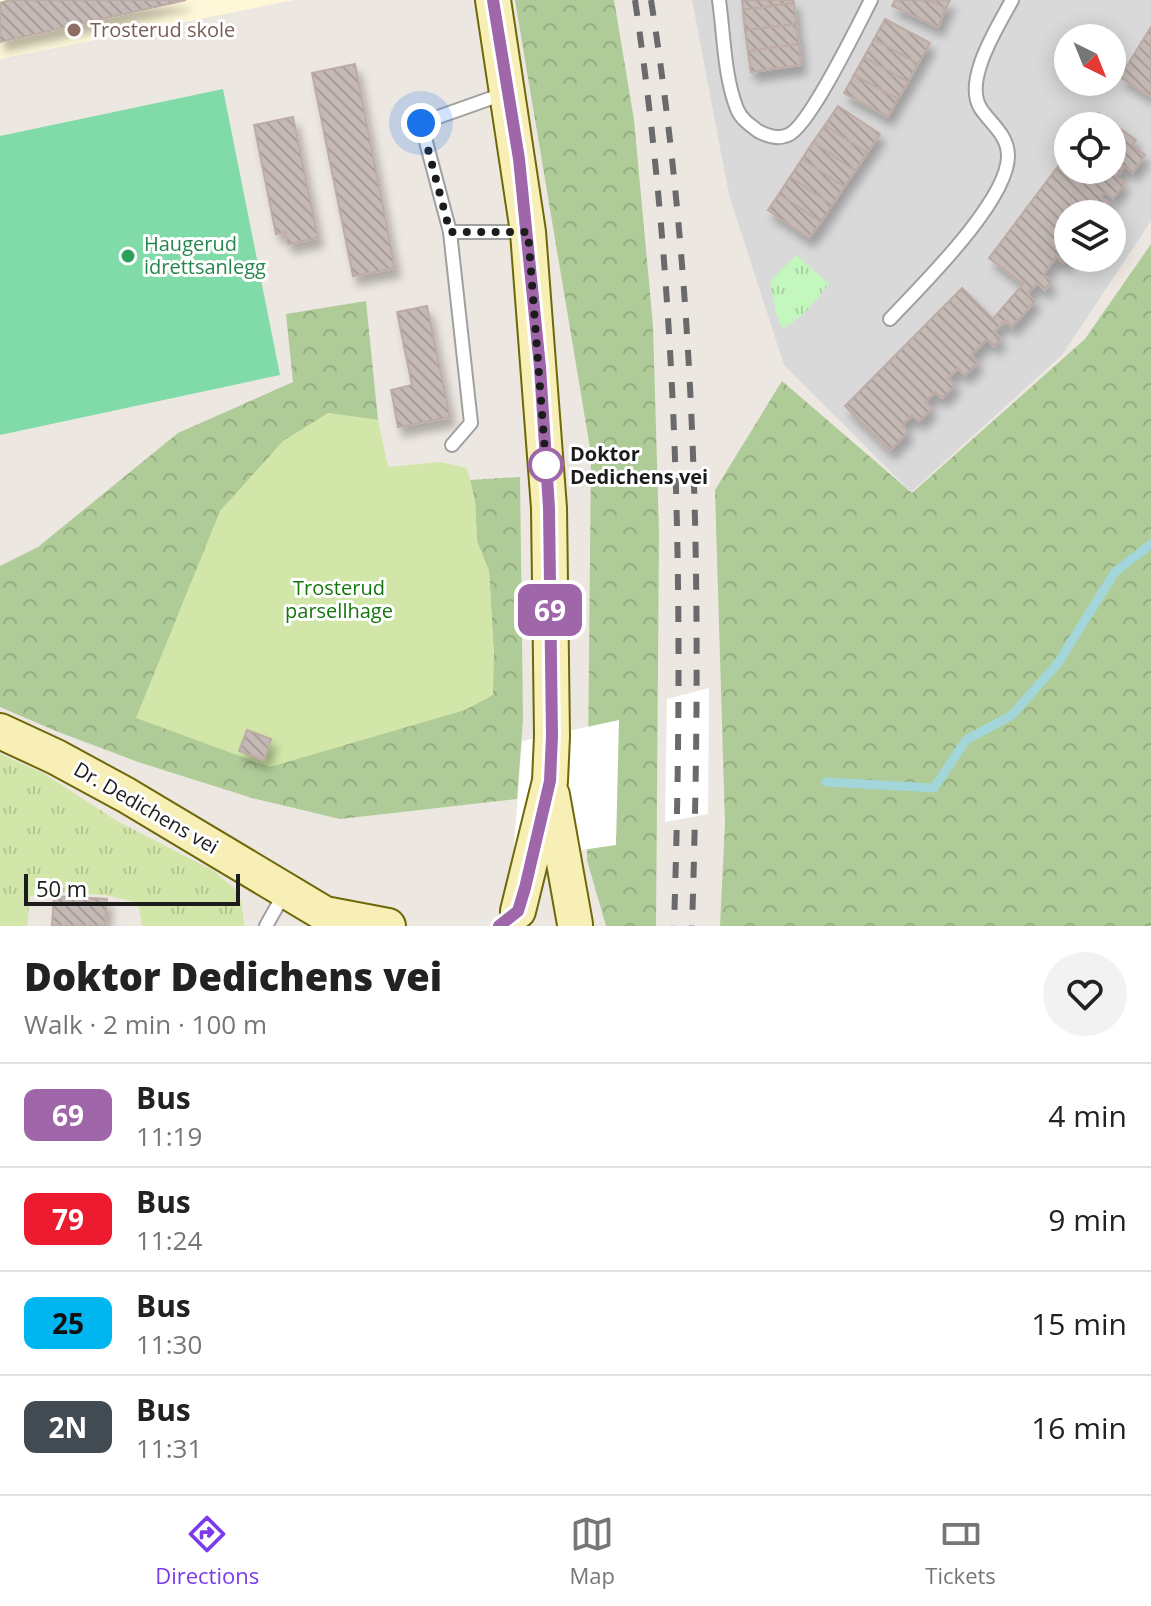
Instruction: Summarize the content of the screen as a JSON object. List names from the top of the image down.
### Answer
{
  "streets": {
    "main road": ["Dr. Dedichens vei"]
  },
  "parks": ["Trosterud parsellhage"],
  "places": ["Trosterud skole", "Haugerud idrettsanlegg", "Doktor Dedichens vei"],
  "lines": ["bus line 69"],
  "scale_bar": "50 m",
  "north": "bottom right",
  "page": {
    "on_map": "69",
    "scale": "50 m",
    "heading": ["Doktor Dedichens vei", "Walk · 2 min · 100 m"],
    "list": [
      {
        "mark": "69",
        "name": "Bus",
        "note": "11:19",
        "value": "4 min"
      },
      {
        "mark": "79",
        "name": "Bus",
        "note": "11:24",
        "value": "9 min"
      },
      {
        "mark": "25",
        "name": "Bus",
        "note": "11:30",
        "value": "15 min"
      },
      {
        "mark": "2N",
        "name": "Bus",
        "note": "11:31",
        "value": "16 min"
      }
    ],
    "tabs": ["Directions", "Map", "Tickets"]
  }
}
